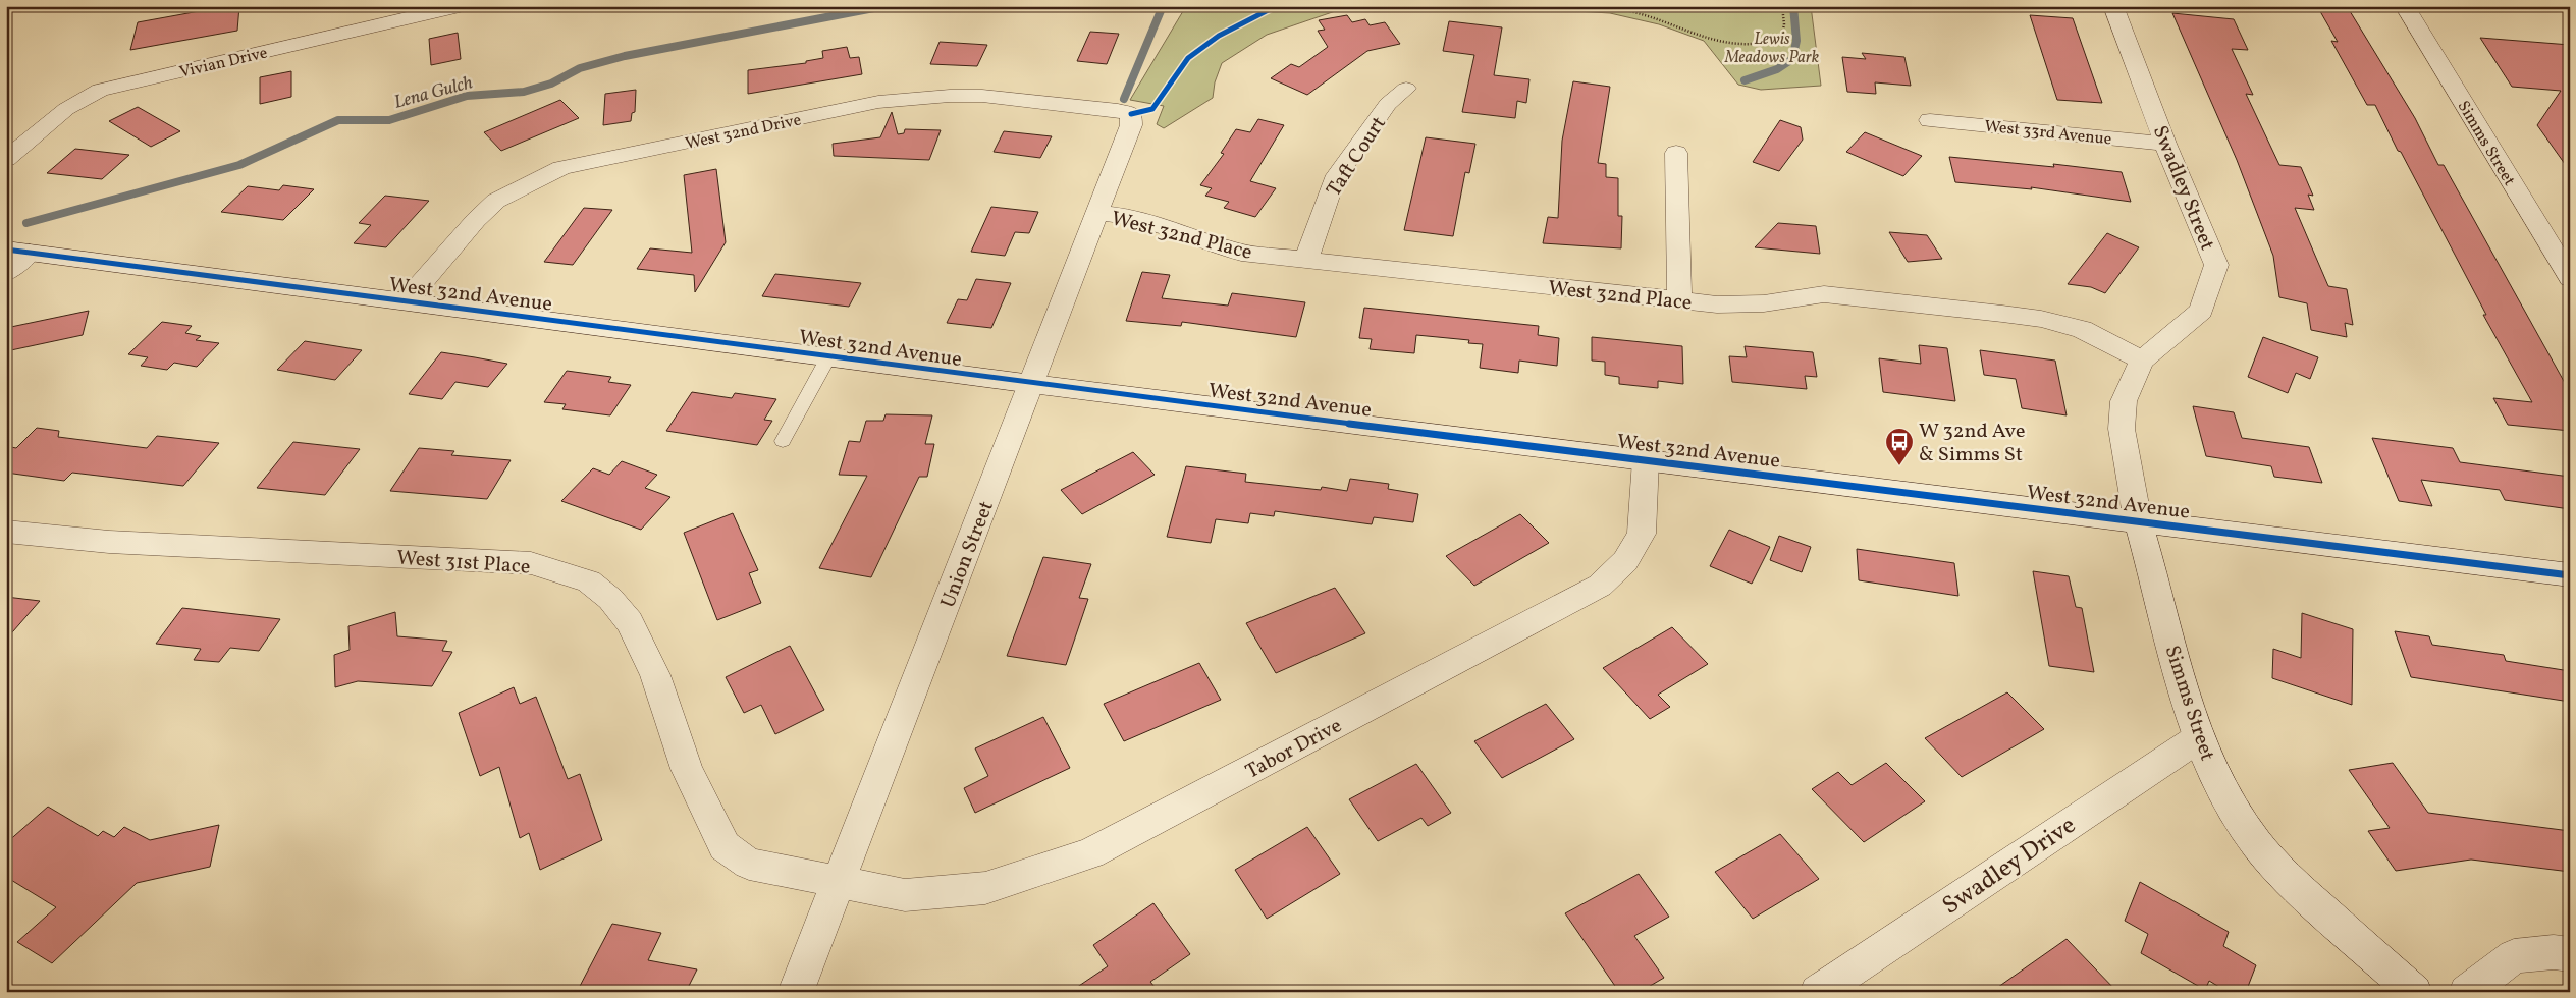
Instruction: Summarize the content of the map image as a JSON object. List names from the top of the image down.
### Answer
{
  "streets": {
    "street": [
      "Vivian Drive",
      "West 32nd Drive",
      "West 33rd Avenue",
      "Simms Street",
      "Taft Court",
      "Swadley Street",
      "West 32nd Place",
      "West 32nd Avenue",
      "Union Street",
      "West 31st Place",
      "Tabor Drive",
      "Swadley Drive"
    ]
  },
  "crossings": [
    ["West 32nd Drive", "West 32nd Avenue"],
    ["West 32nd Drive", "Union Street"],
    ["West 33rd Avenue", "Swadley Street"],
    ["Simms Street", "Swadley Street"],
    ["Simms Street", "West 32nd Avenue"],
    ["Simms Street", "Swadley Drive"],
    ["Taft Court", "West 32nd Place"],
    ["Swadley Street", "West 32nd Place"],
    ["Swadley Street", "West 32nd Avenue"],
    ["West 32nd Place", "Union Street"],
    ["West 32nd Avenue", "Union Street"],
    ["West 32nd Avenue", "Tabor Drive"],
    ["Union Street", "West 31st Place"],
    ["Union Street", "Tabor Drive"],
    ["West 31st Place", "Tabor Drive"]
  ],
  "water": ["Lena Gulch"],
  "parks": ["Lewis Meadows Park"],
  "places": {
    "bus stop": ["W 32nd Ave & Simms St"]
  }
}
